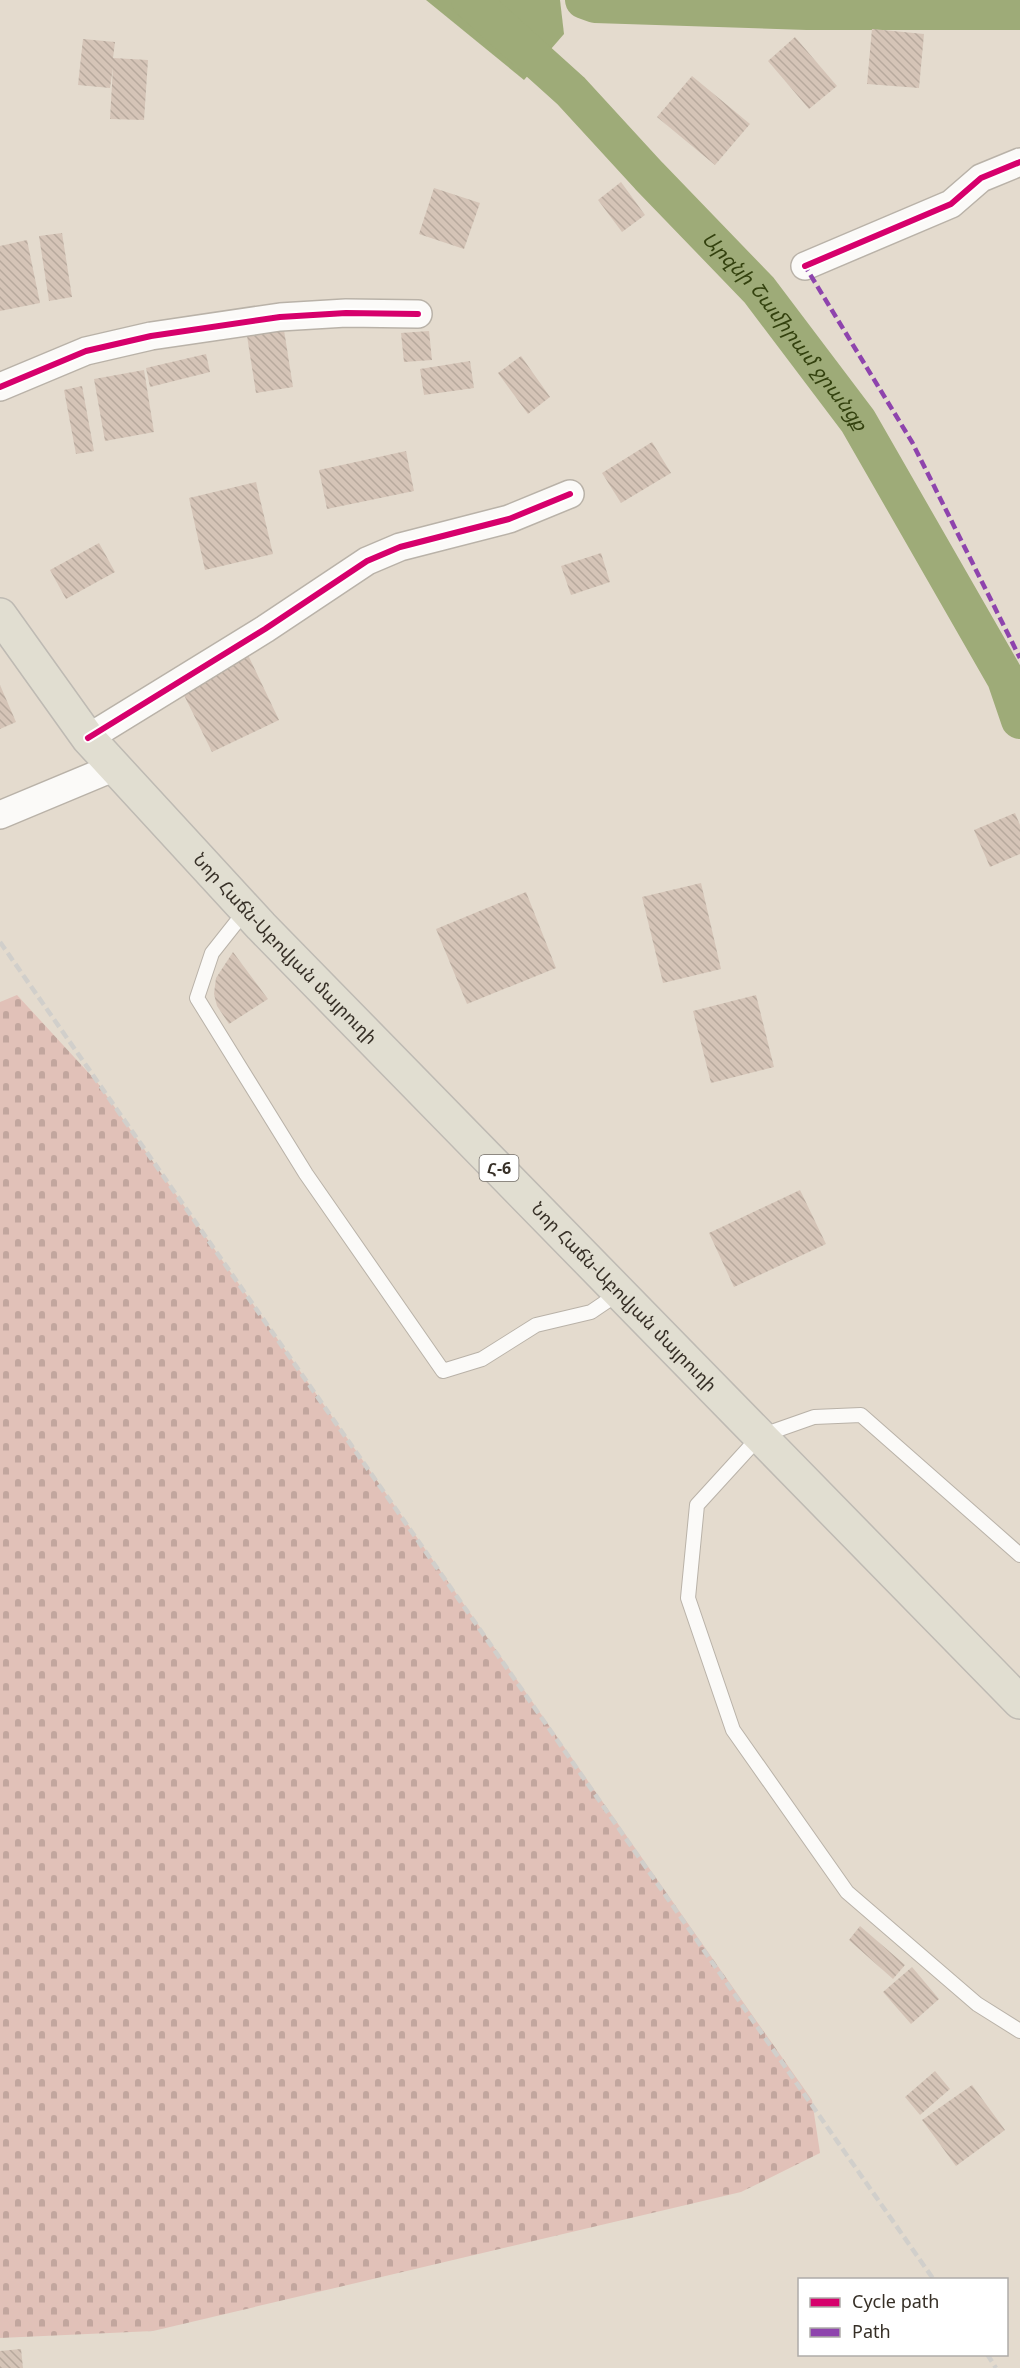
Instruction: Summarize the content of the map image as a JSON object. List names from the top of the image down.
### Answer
{
  "streets": {
    "main road": ["Նոր Հաճն-Աբովյան մայրուղի", "Հ-6"]
  },
  "water": ["Արզնի Շամիրամ ջրանցք"],
  "legend": ["Cycle path", "Path"]
}
